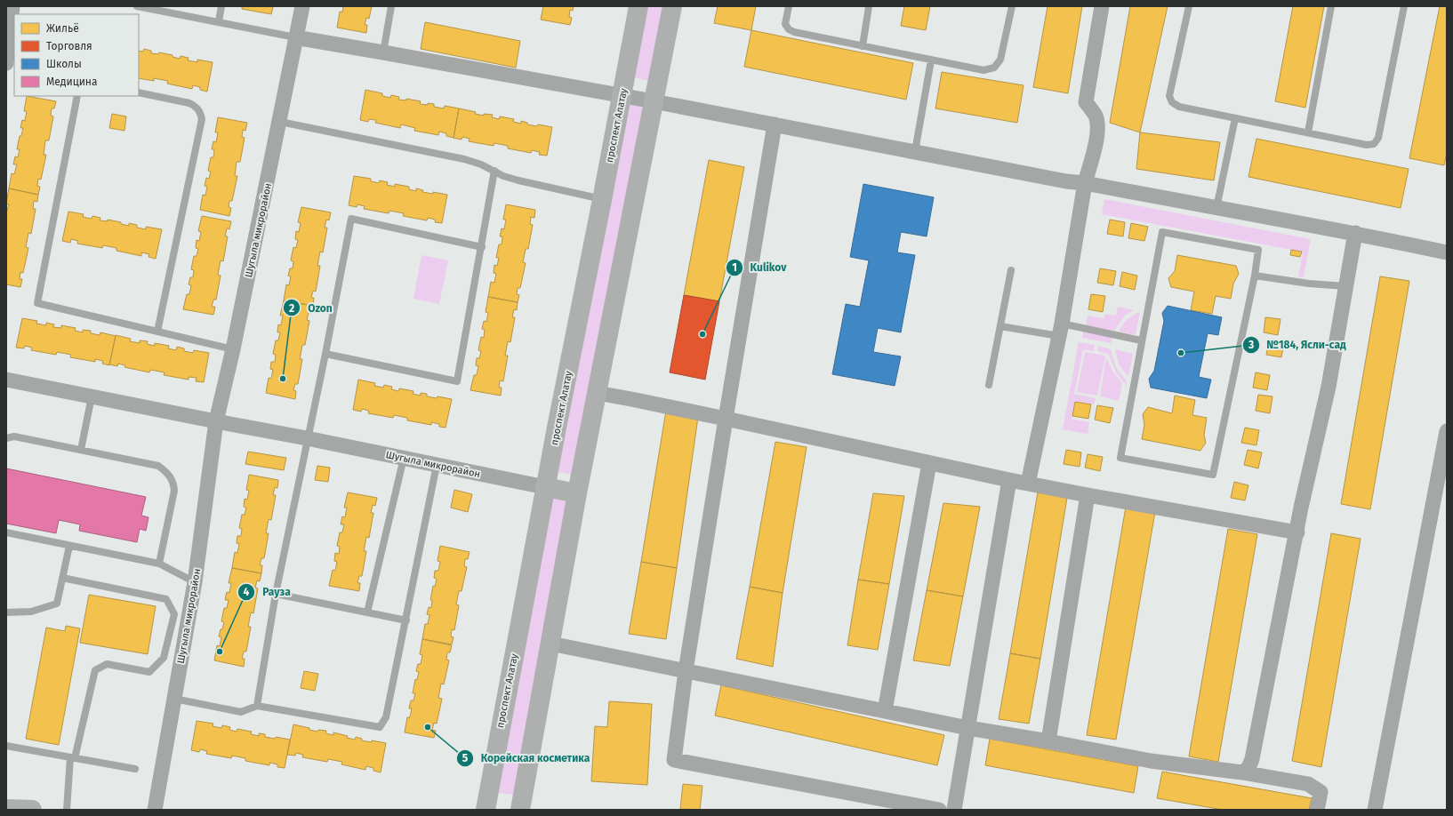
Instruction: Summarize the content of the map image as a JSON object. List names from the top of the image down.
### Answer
{
  "streets": {
    "main road": ["проспект Алатау"],
    "street": ["Шугыла микрорайон"]
  },
  "crossings": [
    ["проспект Алатау", "Шугыла микрорайон"]
  ],
  "places": [
    "Kulikov",
    "№184, Ясли-сад",
    "Ozon",
    "Рауза",
    "Корейская косметика"
  ],
  "legend": [
    "Жильё",
    "Торговля",
    "Школы",
    "Медицина"
  ]
}
